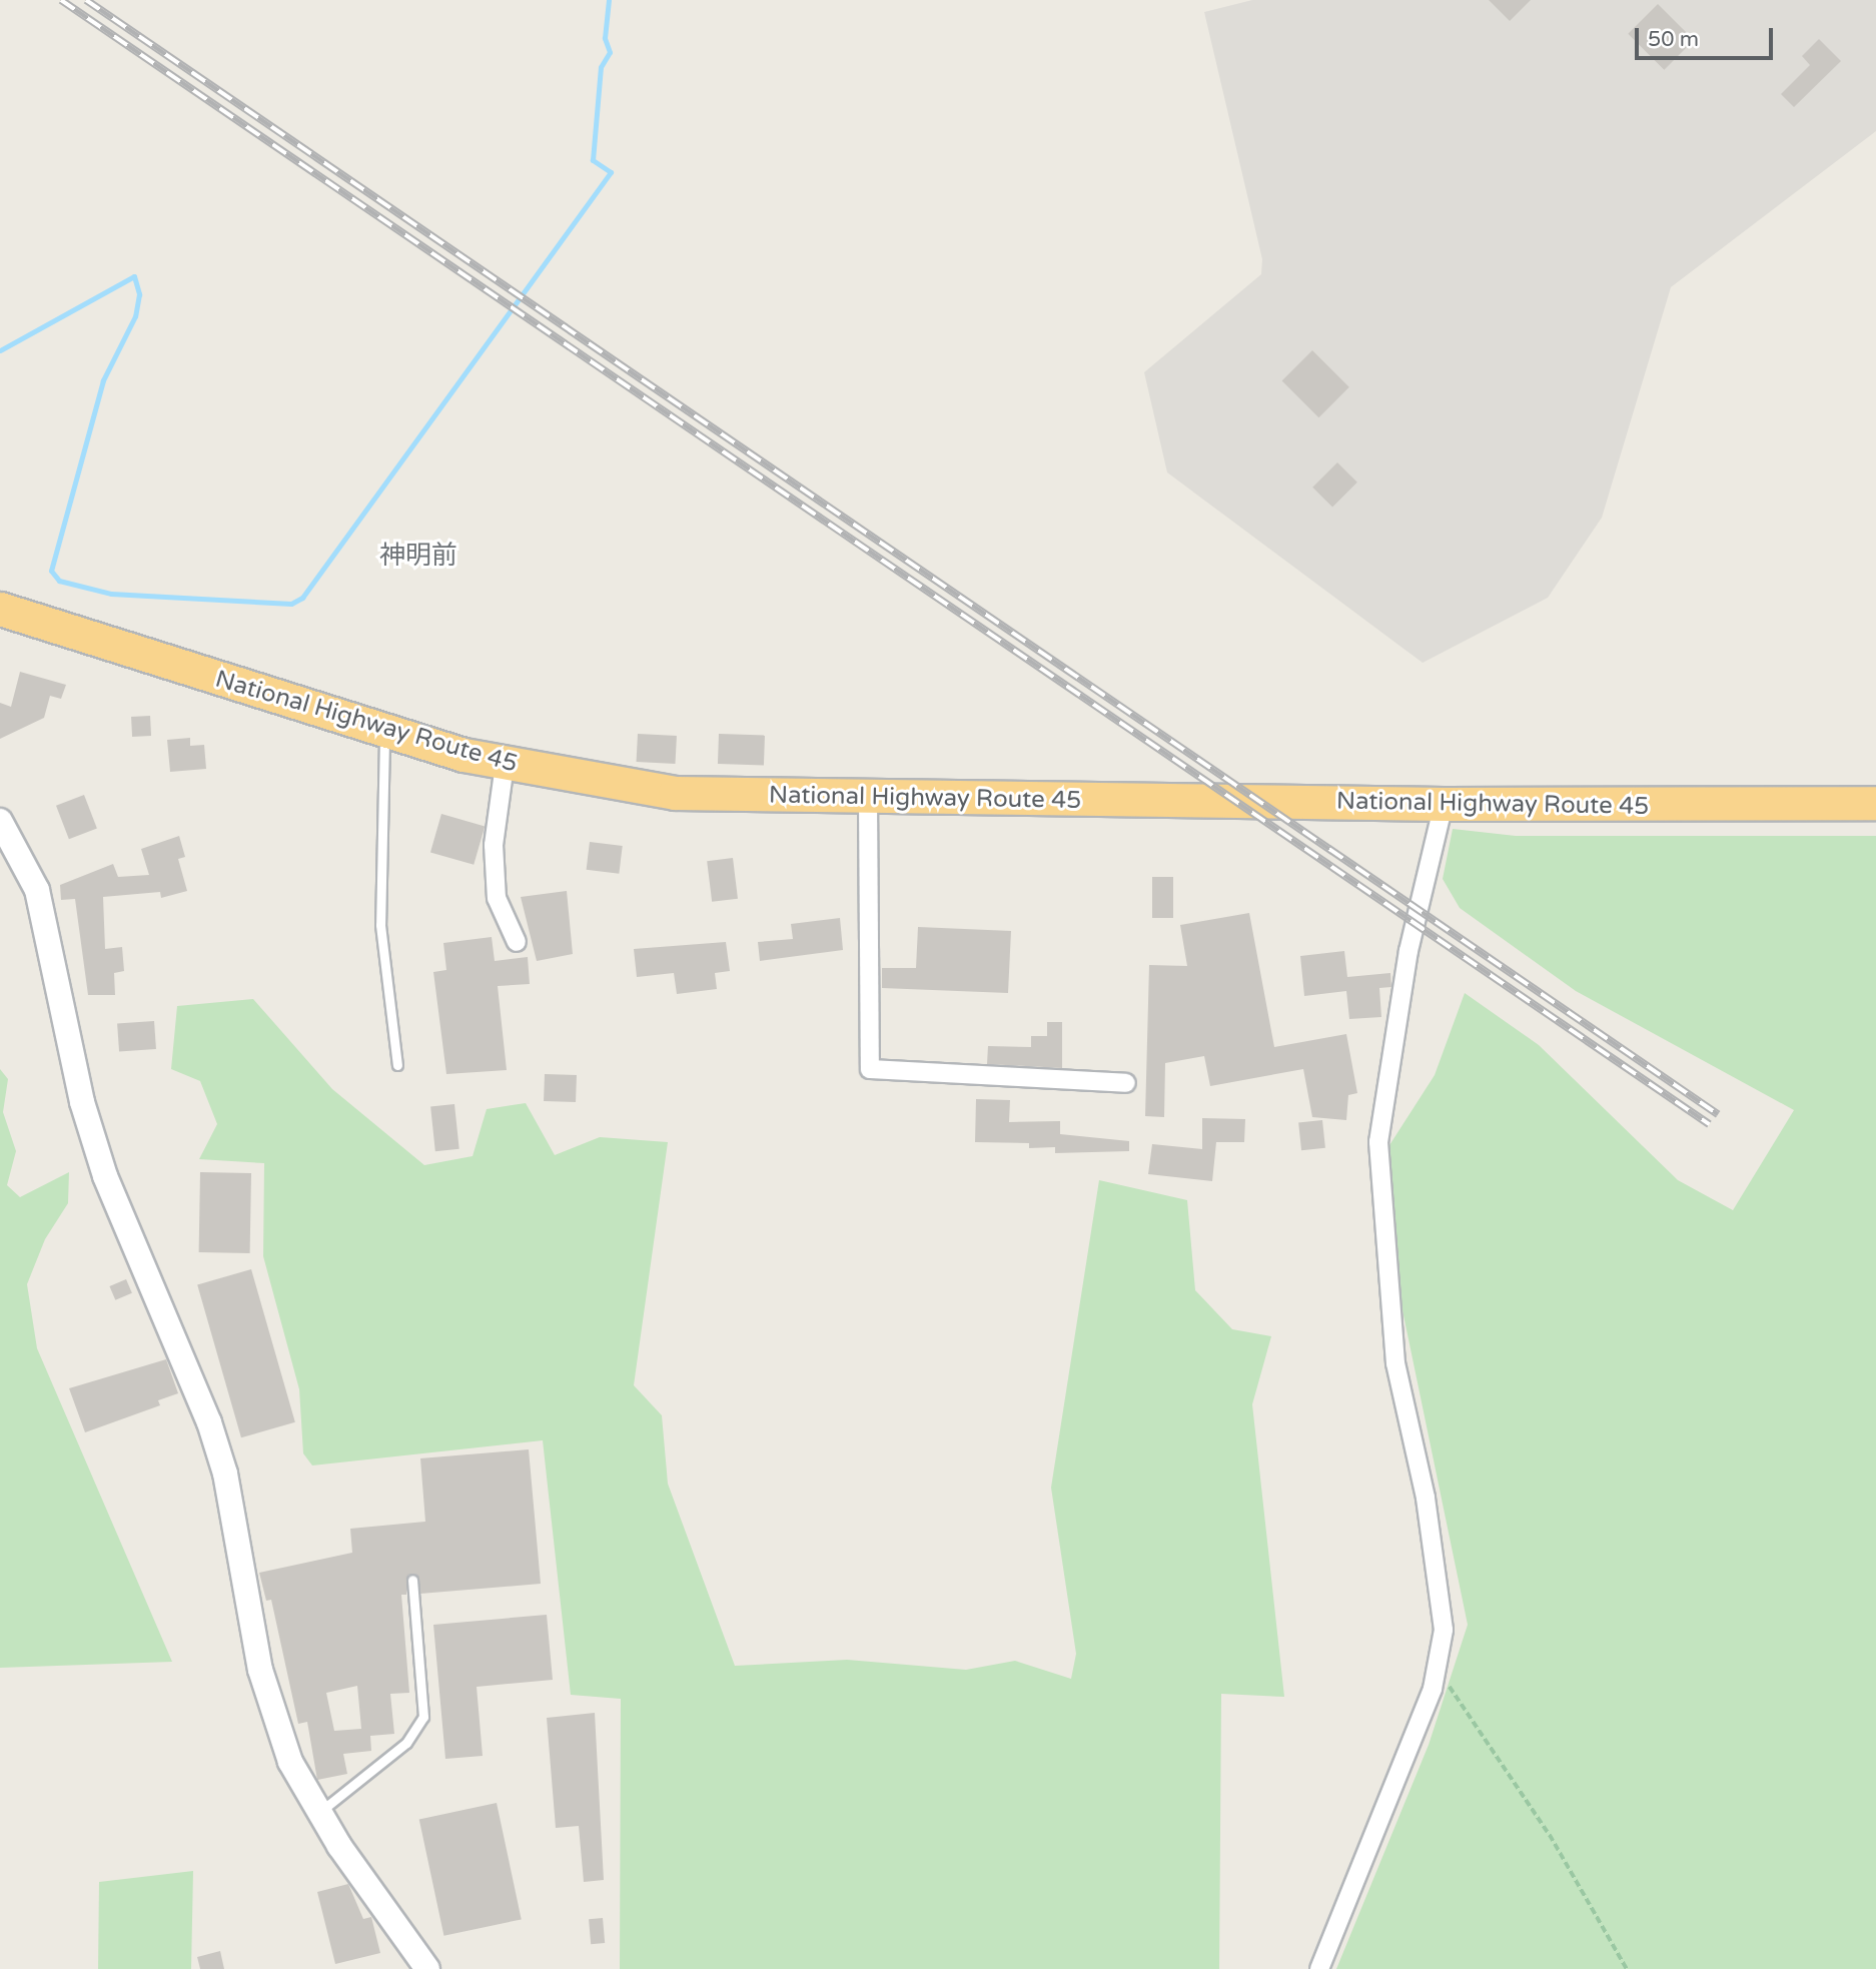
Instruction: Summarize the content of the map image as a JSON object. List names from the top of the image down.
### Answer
{
  "streets": {
    "highway": ["National Highway Route 45"]
  },
  "districts": ["神明前"],
  "scale_bar": "50 m"
}
